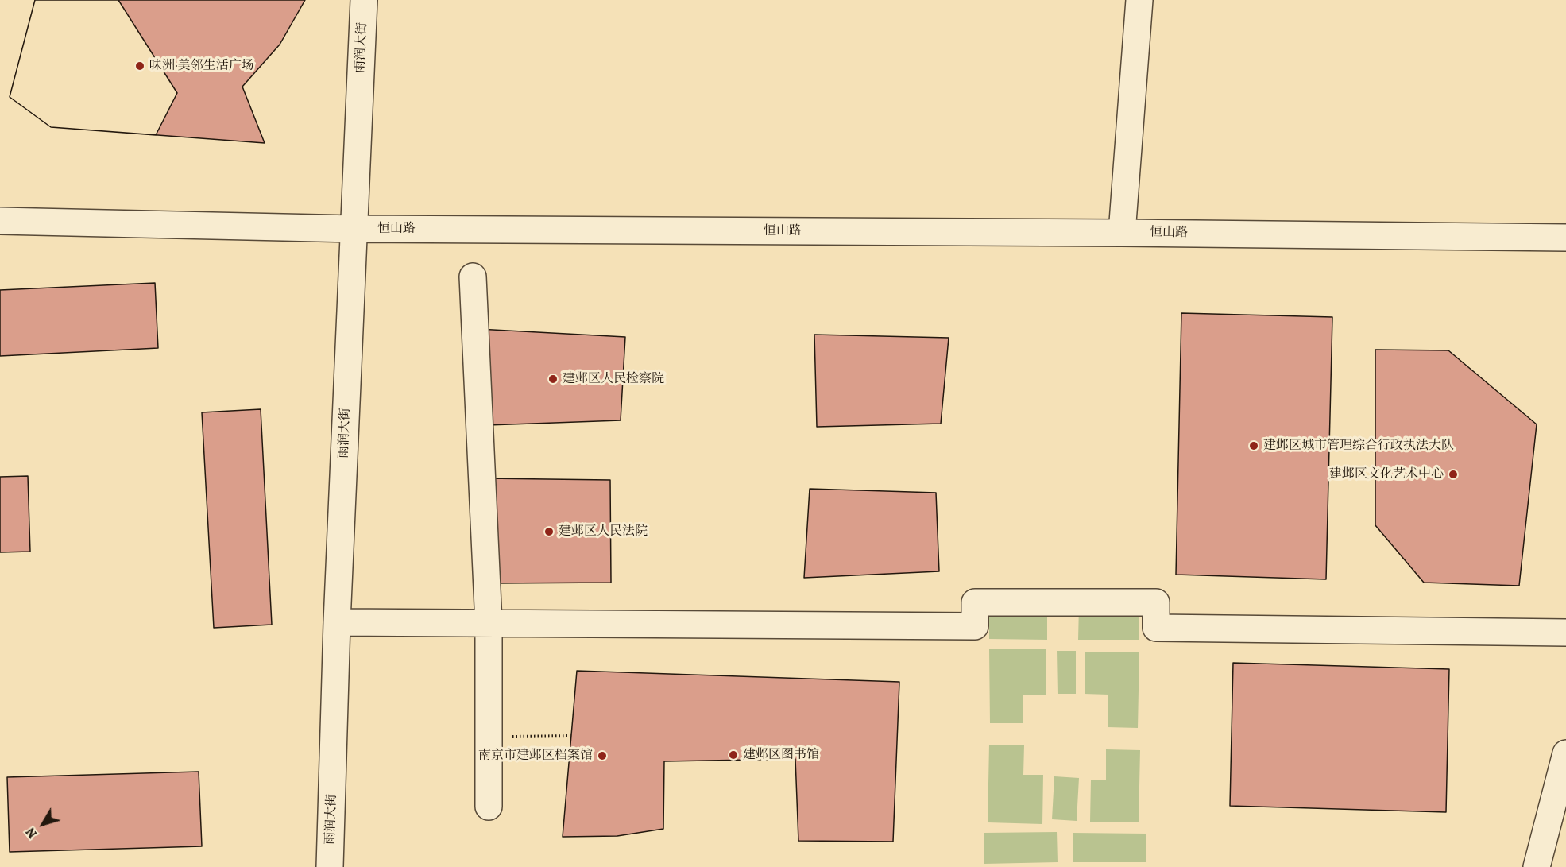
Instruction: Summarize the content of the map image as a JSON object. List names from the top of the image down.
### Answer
{
  "streets": {
    "street": ["雨润大街", "恒山路"]
  },
  "crossings": [
    ["雨润大街", "恒山路"]
  ],
  "places": [
    "味洲·美邻生活广场",
    "建邺区人民检察院",
    "建邺区城市管理综合行政执法大队",
    "建邺区文化艺术中心",
    "建邺区人民法院",
    "建邺区图书馆",
    "南京市建邺区档案馆"
  ],
  "north": "bottom left"
}
